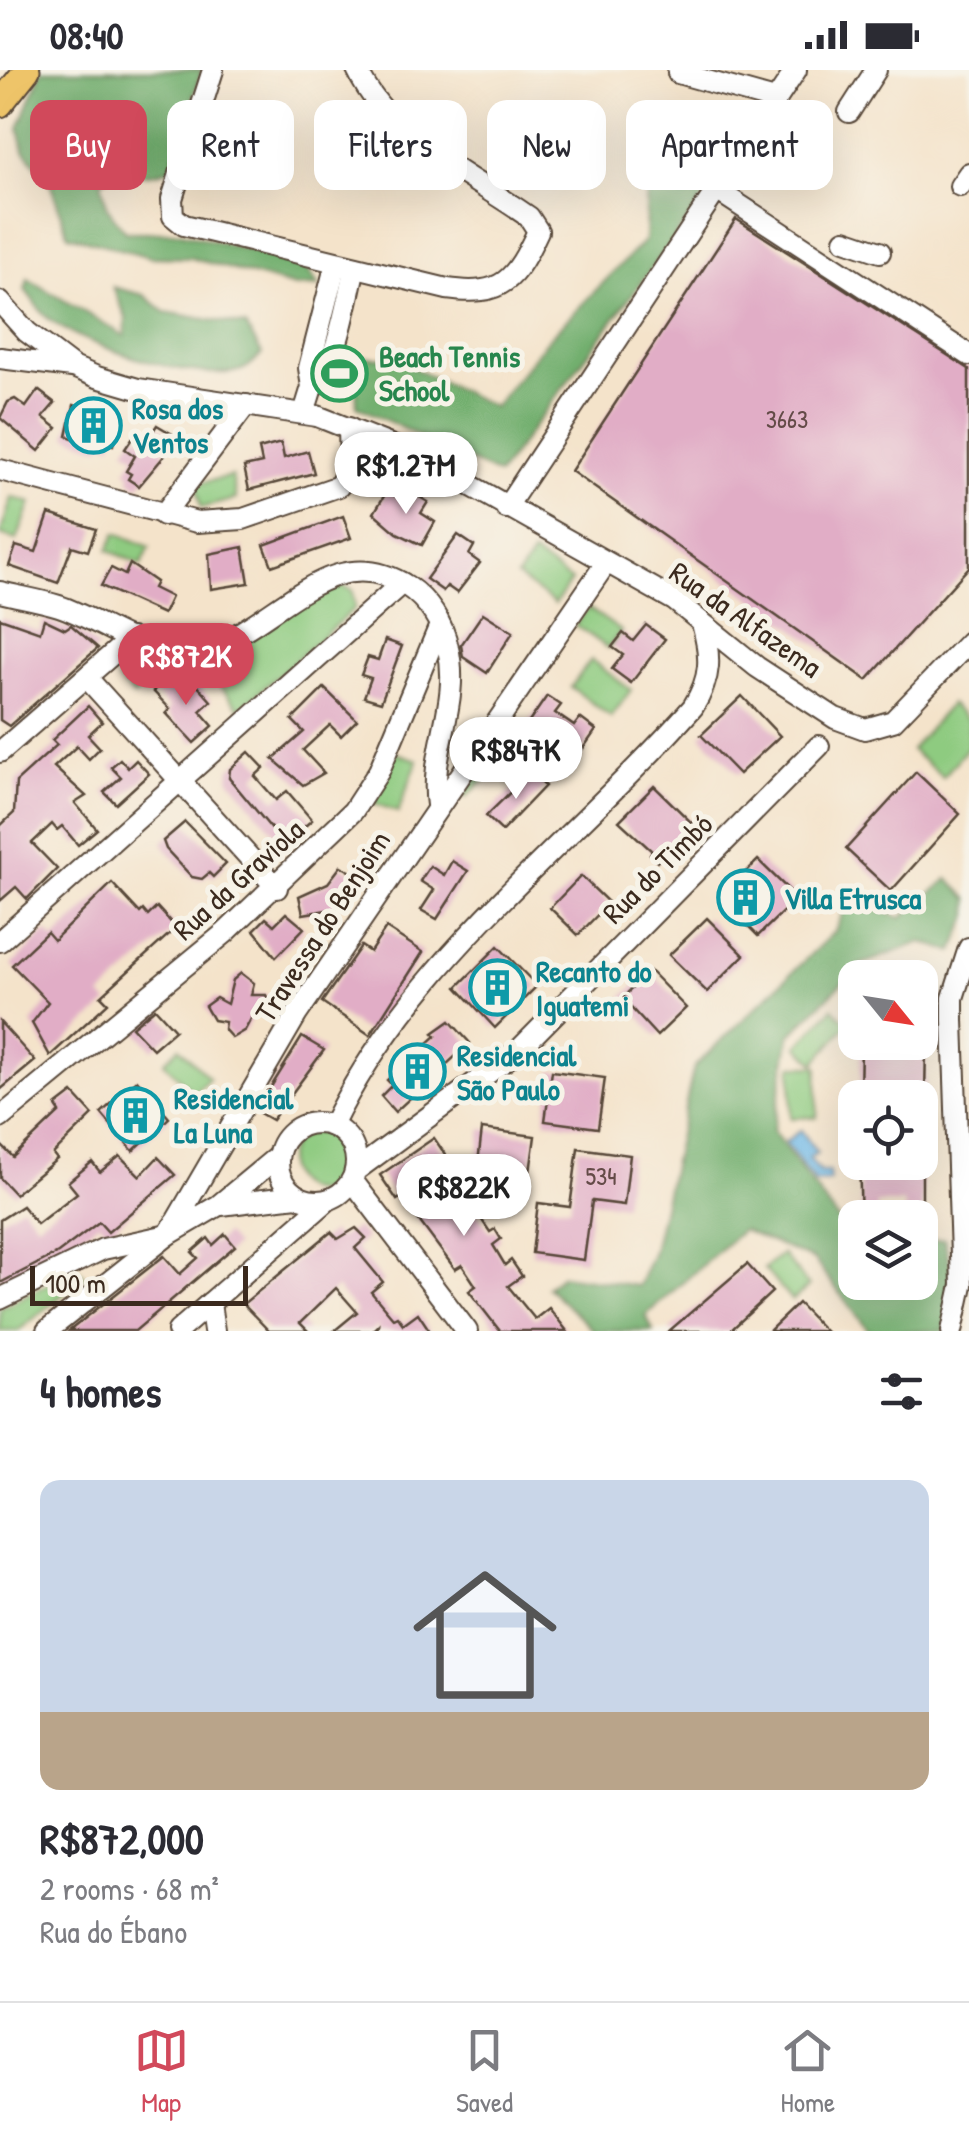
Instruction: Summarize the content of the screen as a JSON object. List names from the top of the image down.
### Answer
{
  "streets": {
    "street": [
      "Rua da Alfazema",
      "Rua do Timbó",
      "Rua da Graviola",
      "Travessa do Benjoim"
    ]
  },
  "crossings": [
    ["Rua da Alfazema", "Travessa do Benjoim"]
  ],
  "places": {
    "sports": ["Beach Tennis School"],
    "building": [
      "Rosa dos Ventos",
      "Villa Etrusca",
      "Recanto do Iguatemi",
      "Residencial São Paulo",
      "Residencial La Luna"
    ]
  },
  "house_numbers": ["3663", "534"],
  "scale_bar": "100 m",
  "north": "bottom right",
  "page": {
    "status": "08:40",
    "chip": [
      "Buy",
      "Rent",
      "Filters",
      "New",
      "Apartment"
    ],
    "price": [
      "R$1.27M",
      "R$872K",
      "R$847K",
      "R$822K"
    ],
    "scale": "100 m",
    "heading": "4 homes",
    "list": [
      {
        "name": "R$872,000",
        "note": "2 rooms · 68 m² · Rua do Ébano"
      }
    ],
    "tabs": ["Map", "Saved", "Home"]
  }
}
